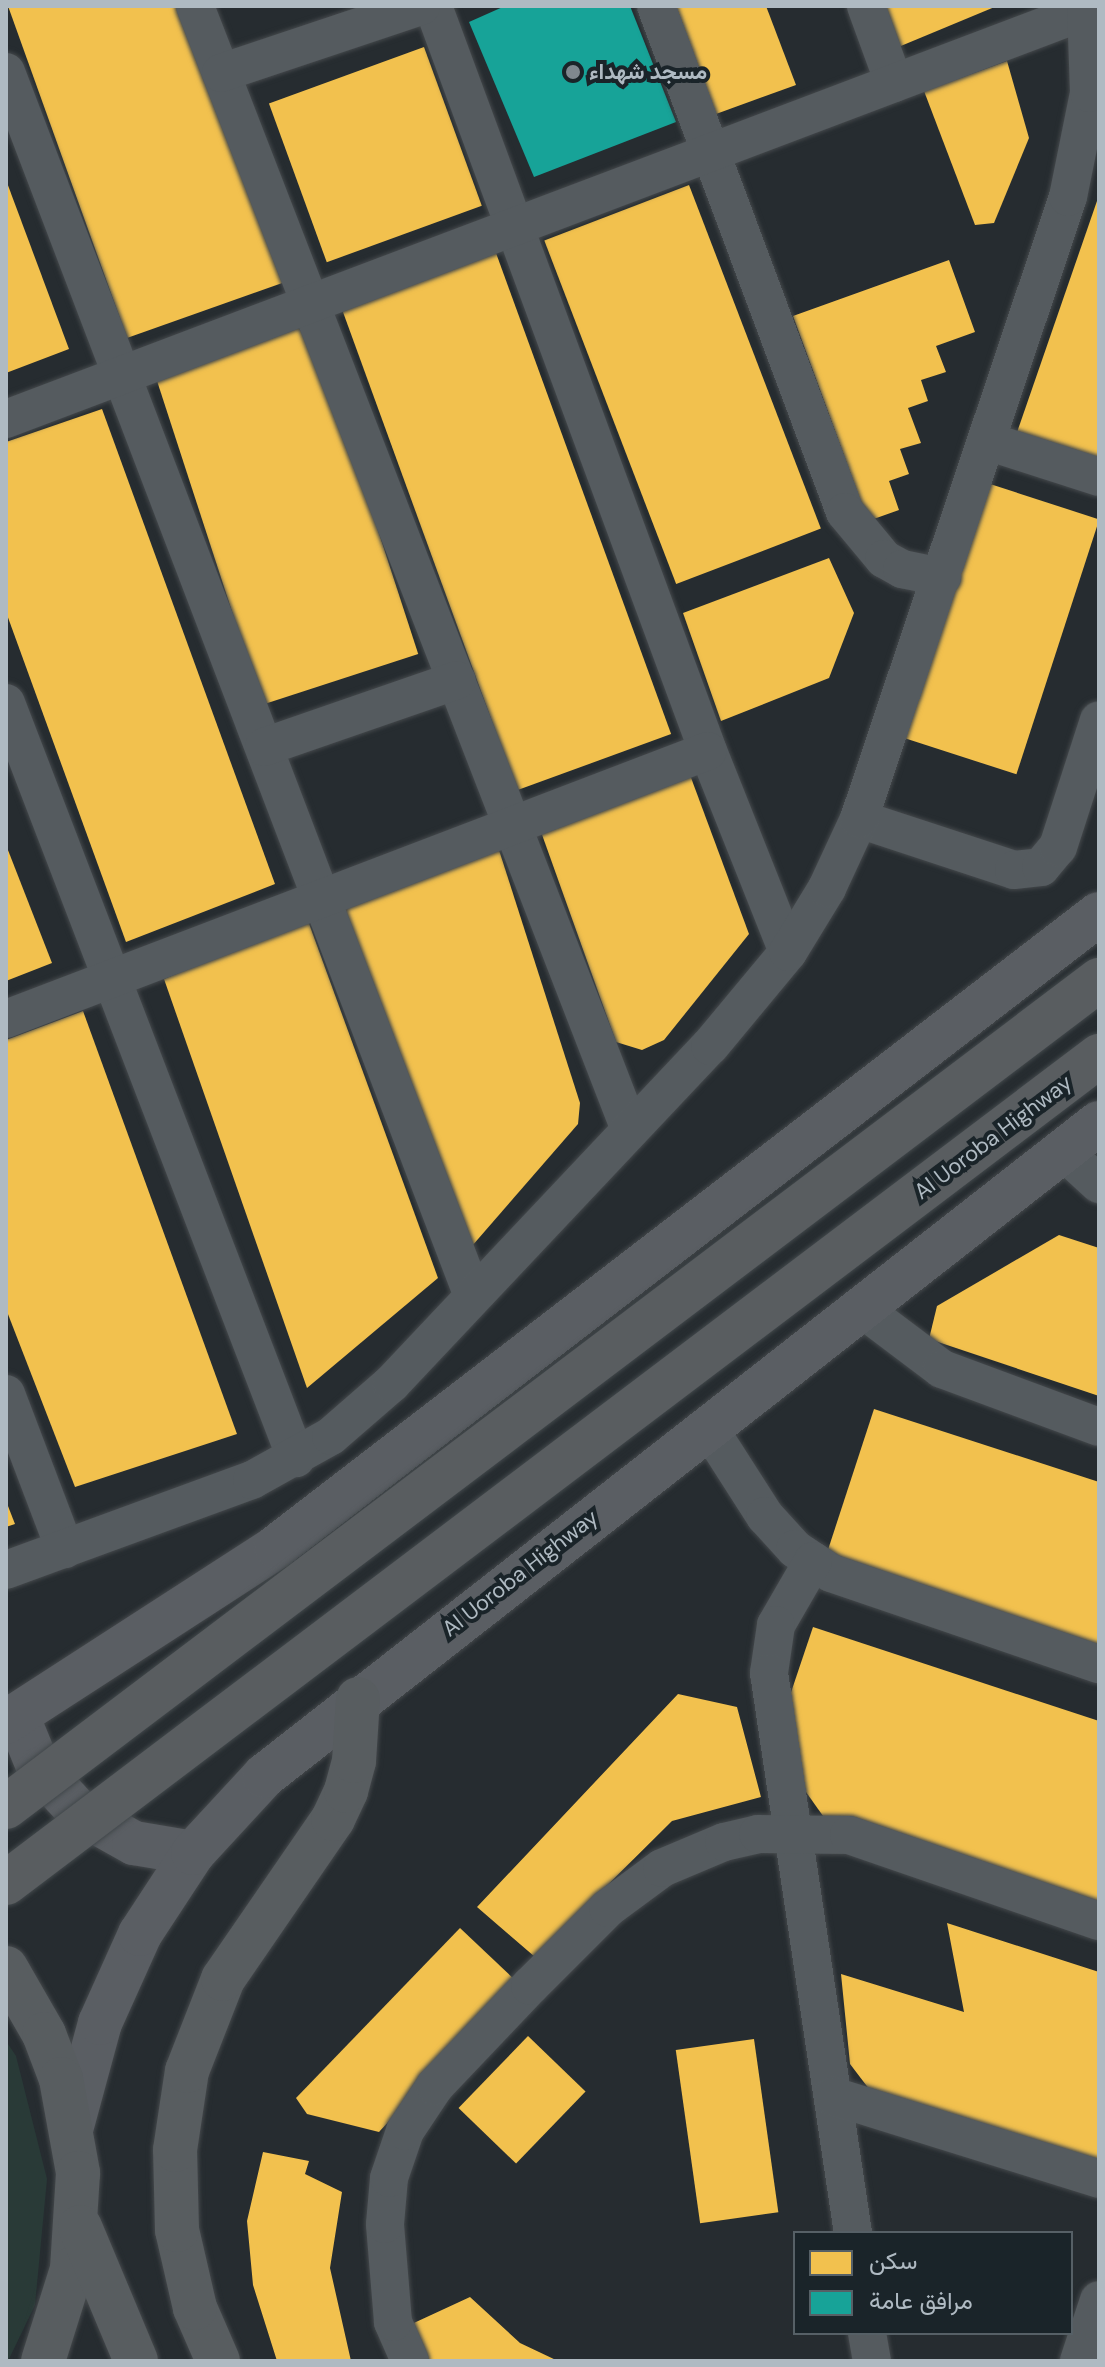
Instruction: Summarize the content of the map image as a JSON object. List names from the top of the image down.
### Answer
{
  "streets": {
    "highway": ["Al Uoroba Highway"]
  },
  "places": ["مسجد شهداء"],
  "legend": ["سكن", "مرافق عامة"]
}
